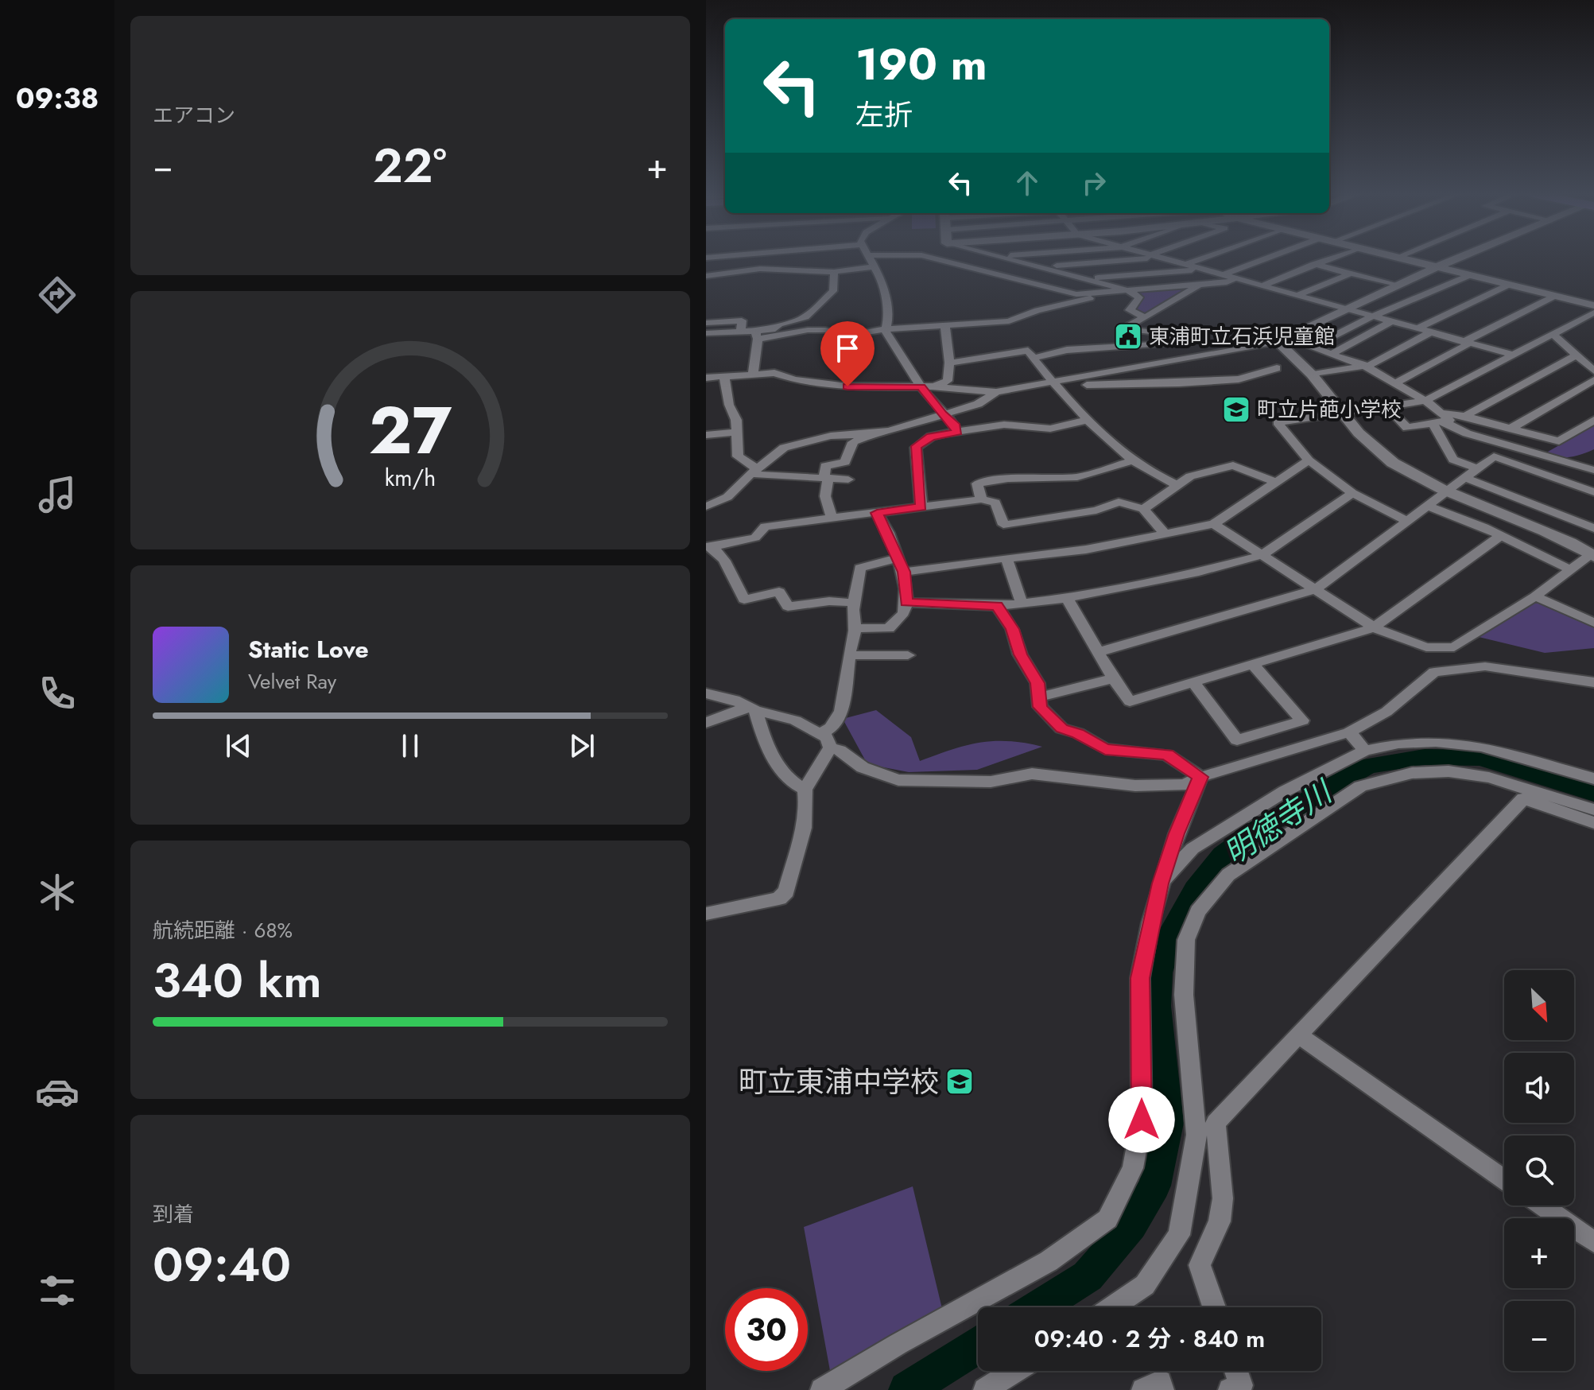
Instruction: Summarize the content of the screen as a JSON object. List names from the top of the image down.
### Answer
{
  "water": ["明徳寺川"],
  "places": {
    "public building": ["東浦町立石浜児童館"],
    "school or university": ["町立片葩小学校", "町立東浦中学校"]
  },
  "north": "bottom right",
  "page": {
    "tabs": "09:38",
    "tile": [
      "エアコン",
      ["航続距離 · 68%", "340 km"],
      ["到着", "09:40"]
    ],
    "turn": ["190 m", "左折"],
    "heat": ["−", "22°", "+"],
    "song": ["Static Love", "Velvet Ray"],
    "map_buttons": ["+", "−"],
    "limit": "30",
    "trip": "09:40 · 2 分 · 840 m",
    "gauge": ["27", "km/h"]
  }
}
